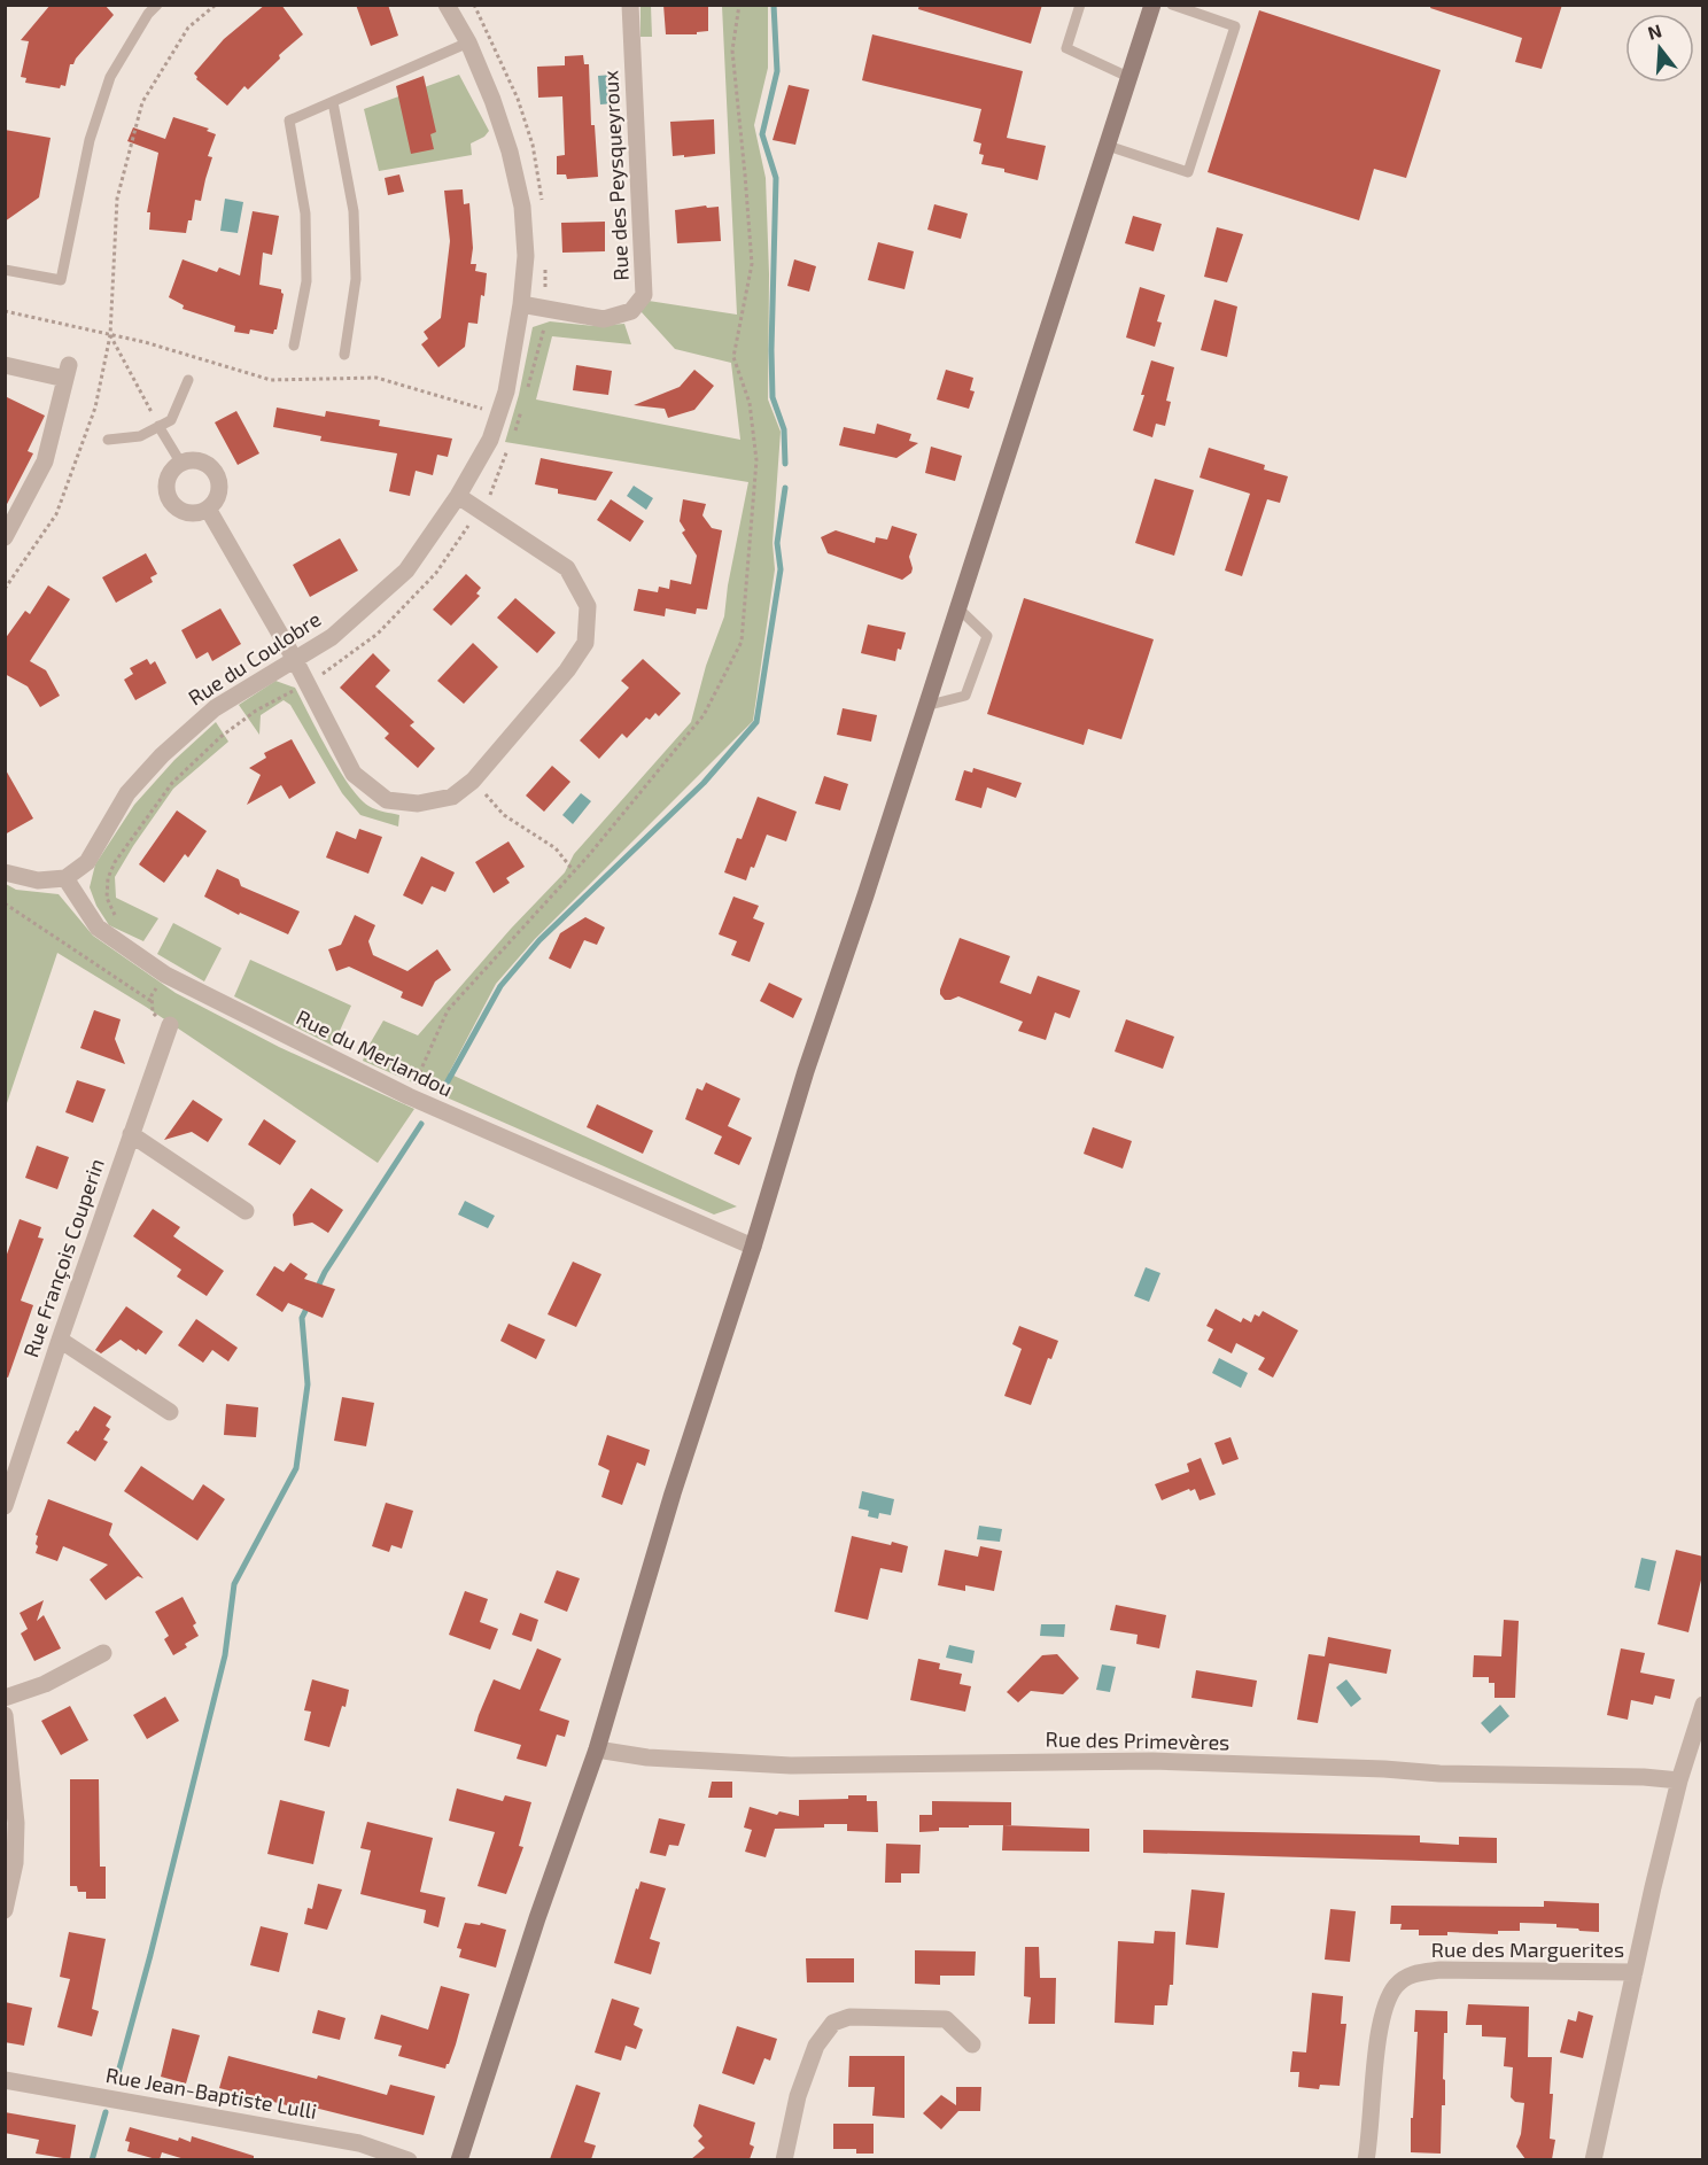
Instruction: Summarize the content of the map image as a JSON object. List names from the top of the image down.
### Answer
{
  "streets": {
    "street": [
      "Rue des Peysqueyroux",
      "Rue du Coulobre",
      "Rue du Merlandou",
      "Rue François Couperin",
      "Rue des Primevères",
      "Rue des Marguerites",
      "Rue Jean-Baptiste Lulli"
    ]
  },
  "crossings": [
    ["Rue des Peysqueyroux", "Rue du Coulobre"],
    ["Rue du Coulobre", "Rue du Merlandou"]
  ],
  "north": "top"
}
